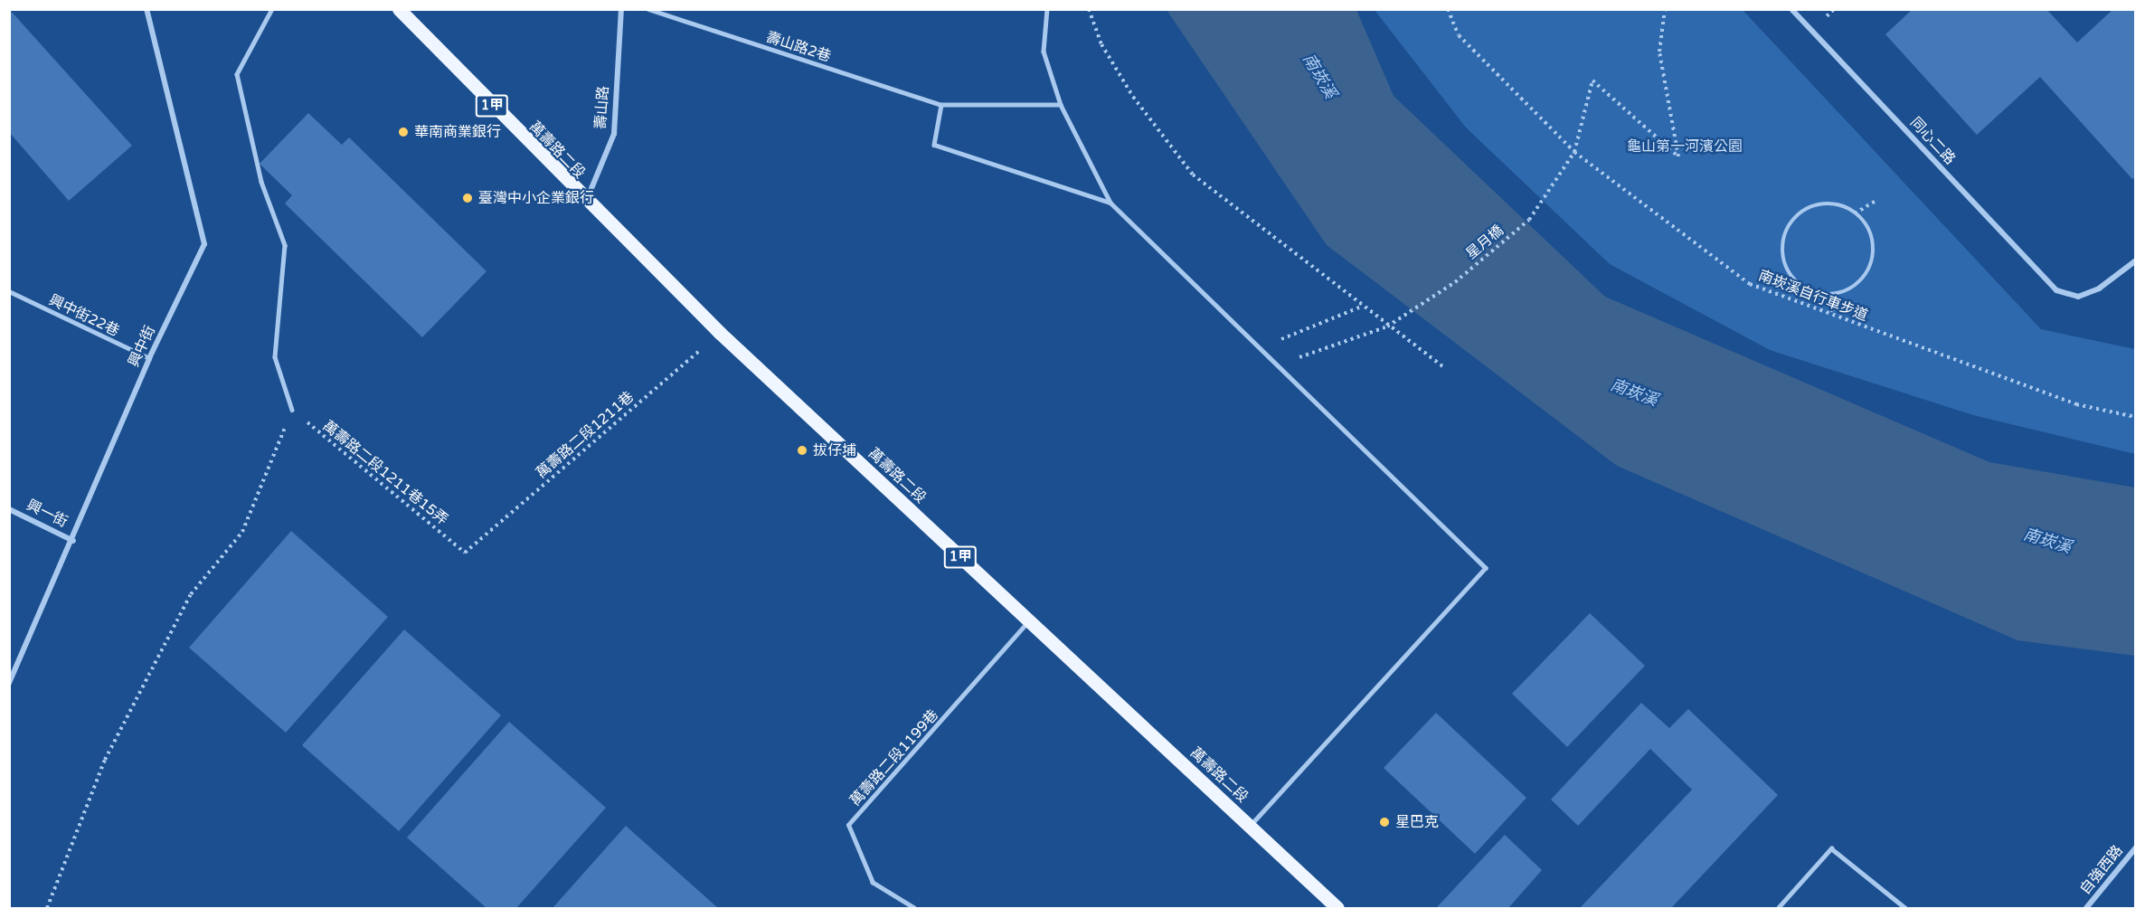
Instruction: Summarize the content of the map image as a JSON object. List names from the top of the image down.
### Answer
{
  "streets": {
    "main road": ["1甲", "萬壽路二段"],
    "street": [
      "壽山路",
      "同心二路",
      "興中街",
      "興一街",
      "自強西路"
    ],
    "lane": ["壽山路2巷", "興中街22巷", "萬壽路二段1199巷"],
    "path": [
      "星月橋",
      "南崁溪自行車步道",
      "萬壽路二段1211巷",
      "萬壽路二段1211巷15弄"
    ]
  },
  "crossings": [
    ["壽山路", "萬壽路二段"],
    ["萬壽路二段", "萬壽路二段1211巷"],
    ["萬壽路二段", "萬壽路二段1199巷"],
    ["星月橋", "南崁溪自行車步道"],
    ["興中街22巷", "興中街"],
    ["興中街", "興一街"],
    ["萬壽路二段1211巷", "萬壽路二段1211巷15弄"]
  ],
  "water": ["南崁溪"],
  "parks": ["龜山第一河濱公園"],
  "places": [
    "華南商業銀行",
    "臺灣中小企業銀行",
    "拔仔埔",
    "星巴克"
  ]
}
